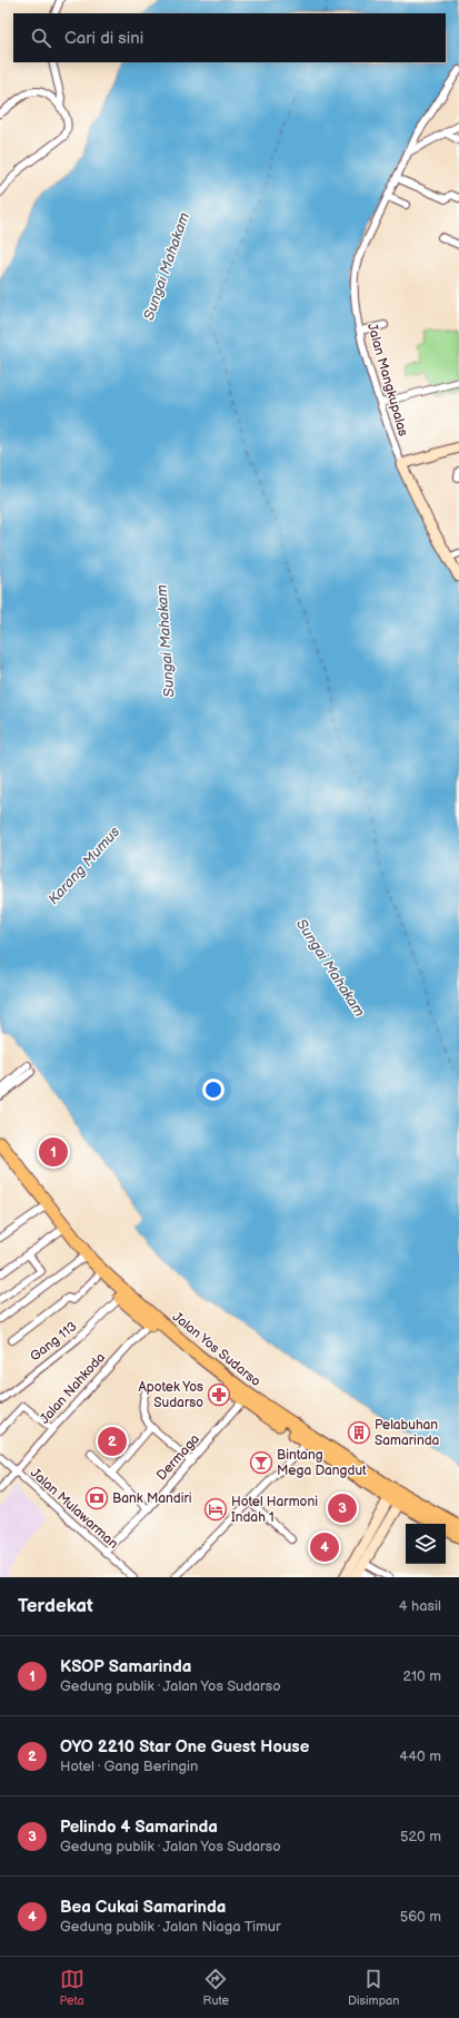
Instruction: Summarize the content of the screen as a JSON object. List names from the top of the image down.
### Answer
{
  "streets": {
    "highway": ["Jalan Yos Sudarso"],
    "street": [
      "Jalan Mangkupalas",
      "Gang 113",
      "Jalan Nahkoda",
      "Dermaga",
      "Jalan Mulawarman"
    ]
  },
  "crossings": [
    ["Gang 113", "Jalan Yos Sudarso"],
    ["Jalan Yos Sudarso", "Jalan Nahkoda"],
    ["Jalan Yos Sudarso", "Dermaga"],
    ["Jalan Nahkoda", "Jalan Mulawarman"],
    ["Dermaga", "Jalan Mulawarman"]
  ],
  "water": ["Sungai Mahakam", "Karang Mumus"],
  "places": {
    "pharmacy": ["Apotek Yos Sudarso"],
    "building": ["Pelabuhan Samarinda"],
    "bar": ["Bintang Mega Dangdut"],
    "bank": ["Bank Mandiri"],
    "hotel": ["Hotel Harmoni Indah 1"]
  },
  "page": {
    "search": "Cari di sini",
    "pins": [
      "1",
      "2",
      "3",
      "4"
    ],
    "heading": ["Terdekat", "4 hasil"],
    "list": [
      {
        "mark": "1",
        "name": "KSOP Samarinda",
        "note": "Gedung publik · Jalan Yos Sudarso",
        "value": "210 m"
      },
      {
        "mark": "2",
        "name": "OYO 2210 Star One Guest House",
        "note": "Hotel · Gang Beringin",
        "value": "440 m"
      },
      {
        "mark": "3",
        "name": "Pelindo 4 Samarinda",
        "note": "Gedung publik · Jalan Yos Sudarso",
        "value": "520 m"
      },
      {
        "mark": "4",
        "name": "Bea Cukai Samarinda",
        "note": "Gedung publik · Jalan Niaga Timur",
        "value": "560 m"
      }
    ],
    "nav": ["Peta", "Rute", "Disimpan"]
  }
}
